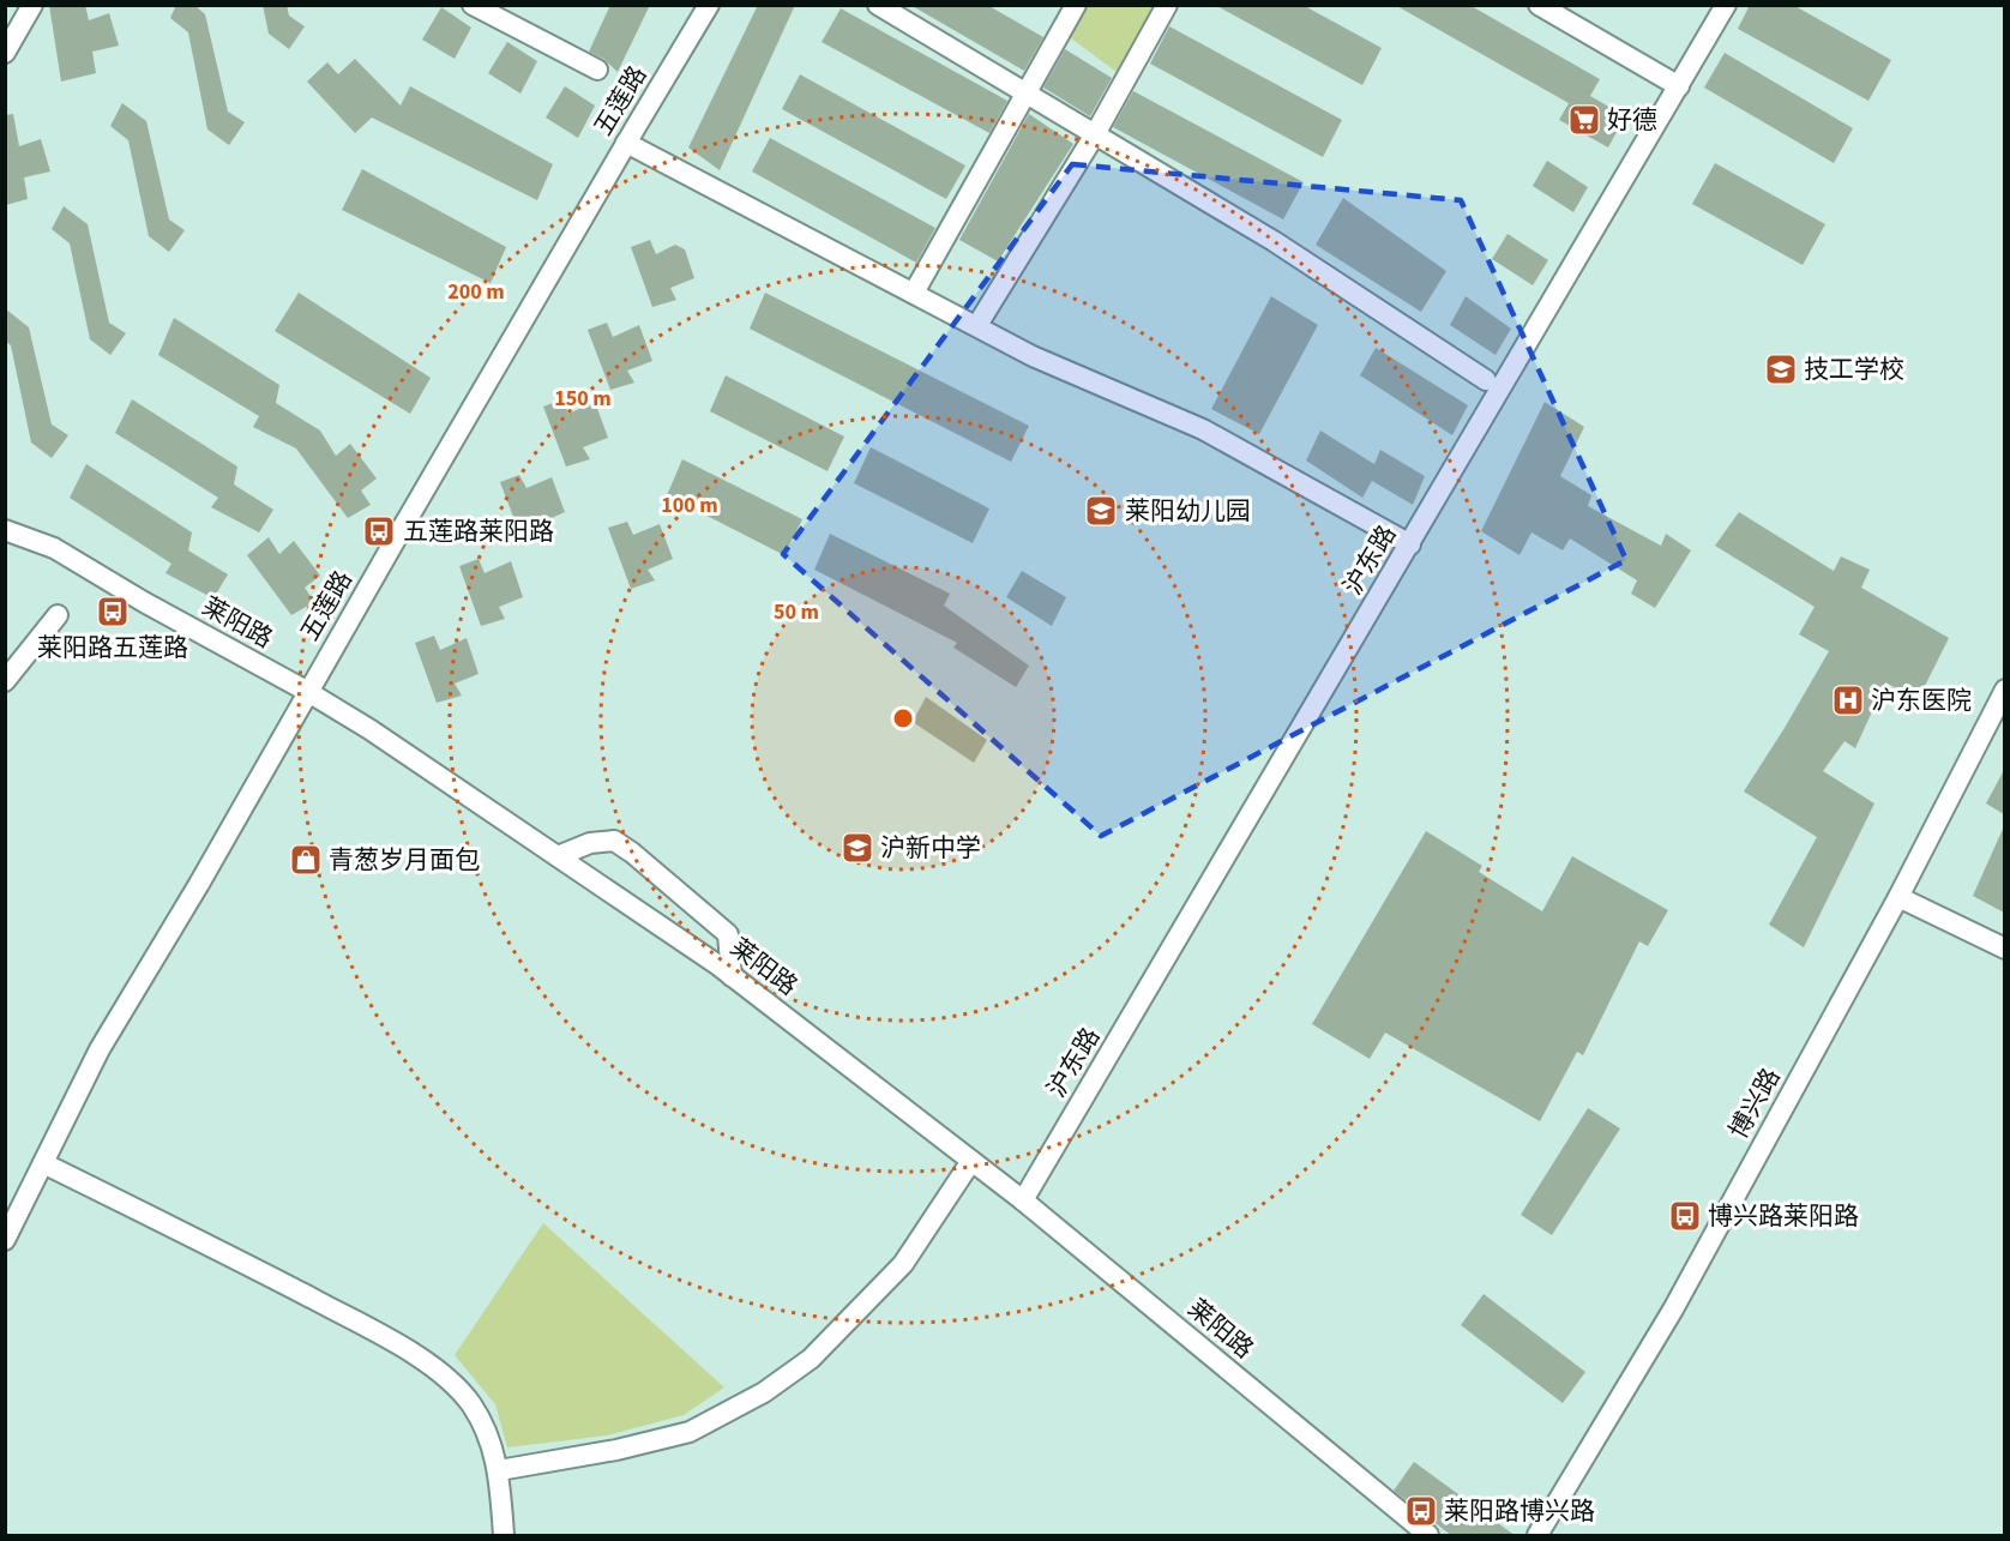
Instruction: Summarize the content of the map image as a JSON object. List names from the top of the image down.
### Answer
{
  "streets": {
    "street": [
      "五莲路",
      "沪东路",
      "莱阳路",
      "博兴路"
    ]
  },
  "crossings": [
    ["五莲路", "莱阳路"],
    ["沪东路", "莱阳路"]
  ],
  "places": {
    "supermarket": ["好德"],
    "school or university": ["技工学校", "莱阳幼儿园", "沪新中学"],
    "bus stop": [
      "五莲路莱阳路",
      "莱阳路五莲路",
      "博兴路莱阳路",
      "莱阳路博兴路"
    ],
    "hospital": ["沪东医院"],
    "shop": ["青葱岁月面包"]
  },
  "rings": [
    "200 m",
    "150 m",
    "100 m",
    "50 m"
  ]
}
